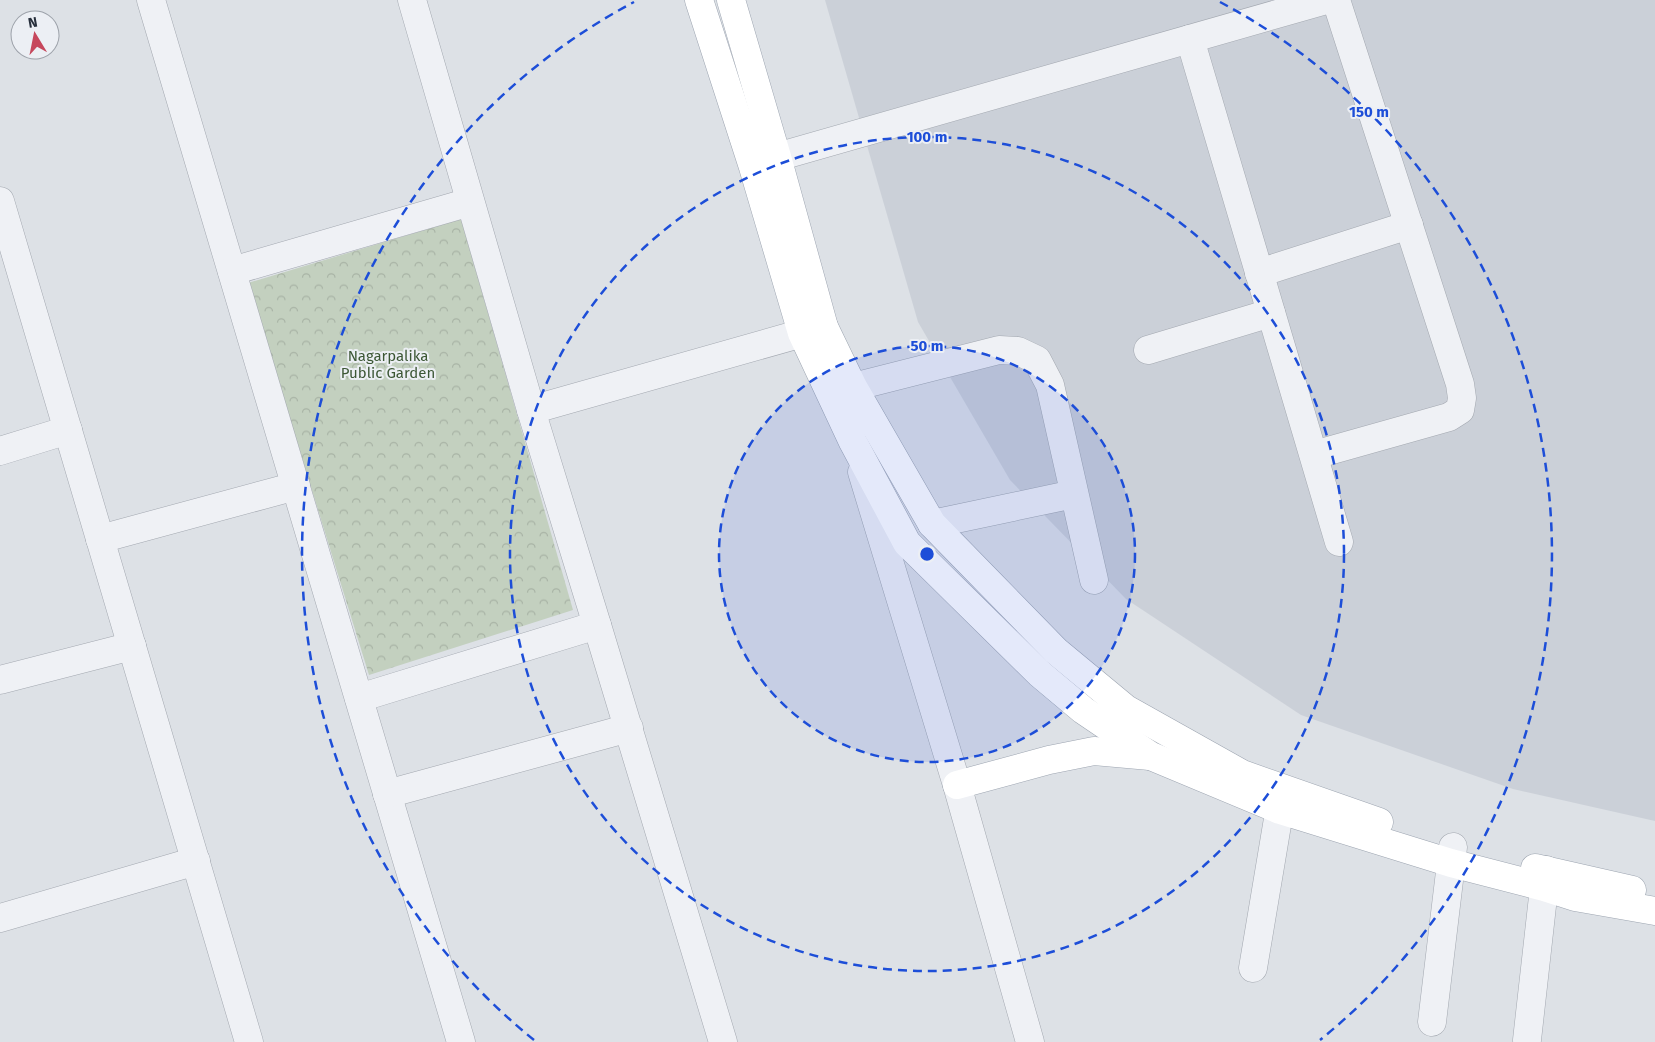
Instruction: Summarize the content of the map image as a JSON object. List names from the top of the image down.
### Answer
{
  "parks": ["Nagarpalika Public Garden"],
  "north": "top",
  "rings": ["150 m", "100 m", "50 m"]
}
